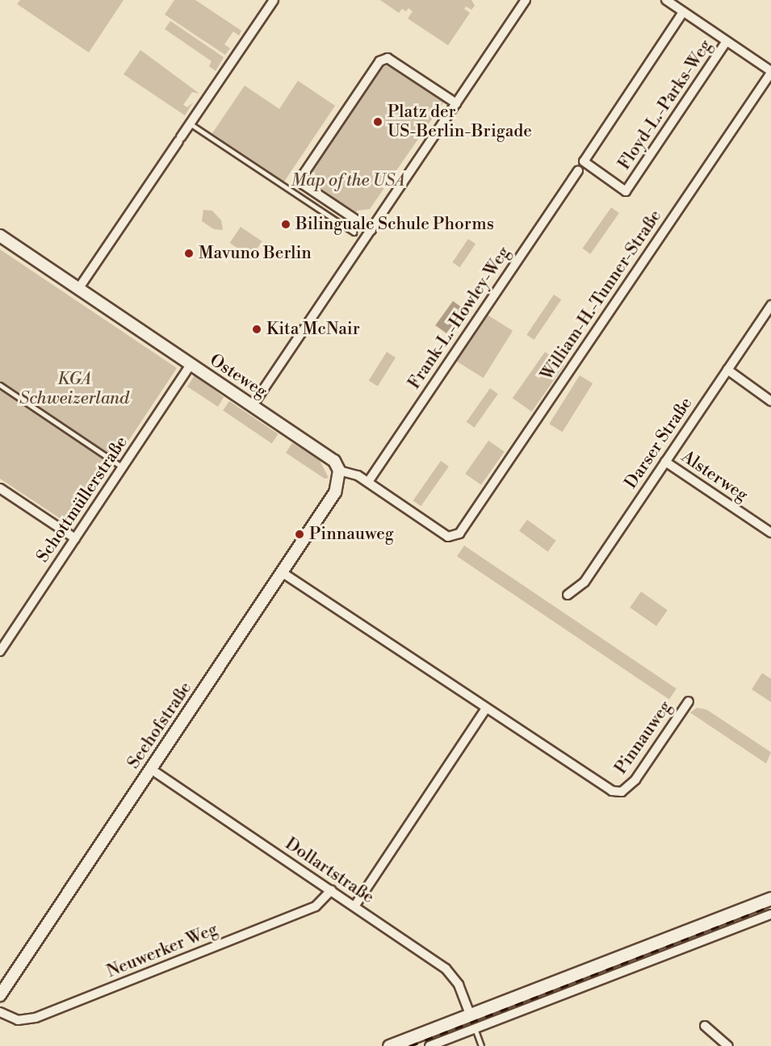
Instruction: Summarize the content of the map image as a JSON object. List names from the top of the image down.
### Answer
{
  "streets": {
    "street": [
      "Floyd-L.-Parks-Weg",
      "William-H.-Tunner-Straße",
      "Frank-L.-Howley-Weg",
      "Osteweg",
      "Darser Straße",
      "Alsterweg",
      "Schottmüllerstraße",
      "Seehofstraße",
      "Pinnauweg",
      "Dollartstraße",
      "Neuwerker Weg"
    ]
  },
  "crossings": [
    ["Floyd-L.-Parks-Weg", "William-H.-Tunner-Straße"],
    ["William-H.-Tunner-Straße", "Frank-L.-Howley-Weg"],
    ["Osteweg", "Schottmüllerstraße"],
    ["Osteweg", "Seehofstraße"],
    ["Darser Straße", "Alsterweg"],
    ["Seehofstraße", "Pinnauweg"],
    ["Seehofstraße", "Dollartstraße"],
    ["Dollartstraße", "Neuwerker Weg"]
  ],
  "parks": ["Map of the USA", "KGA Schweizerland"],
  "places": [
    "Platz der US-Berlin-Brigade",
    "Bilinguale Schule Phorms",
    "Mavuno Berlin",
    "Kita McNair",
    "Pinnauweg"
  ]
}
